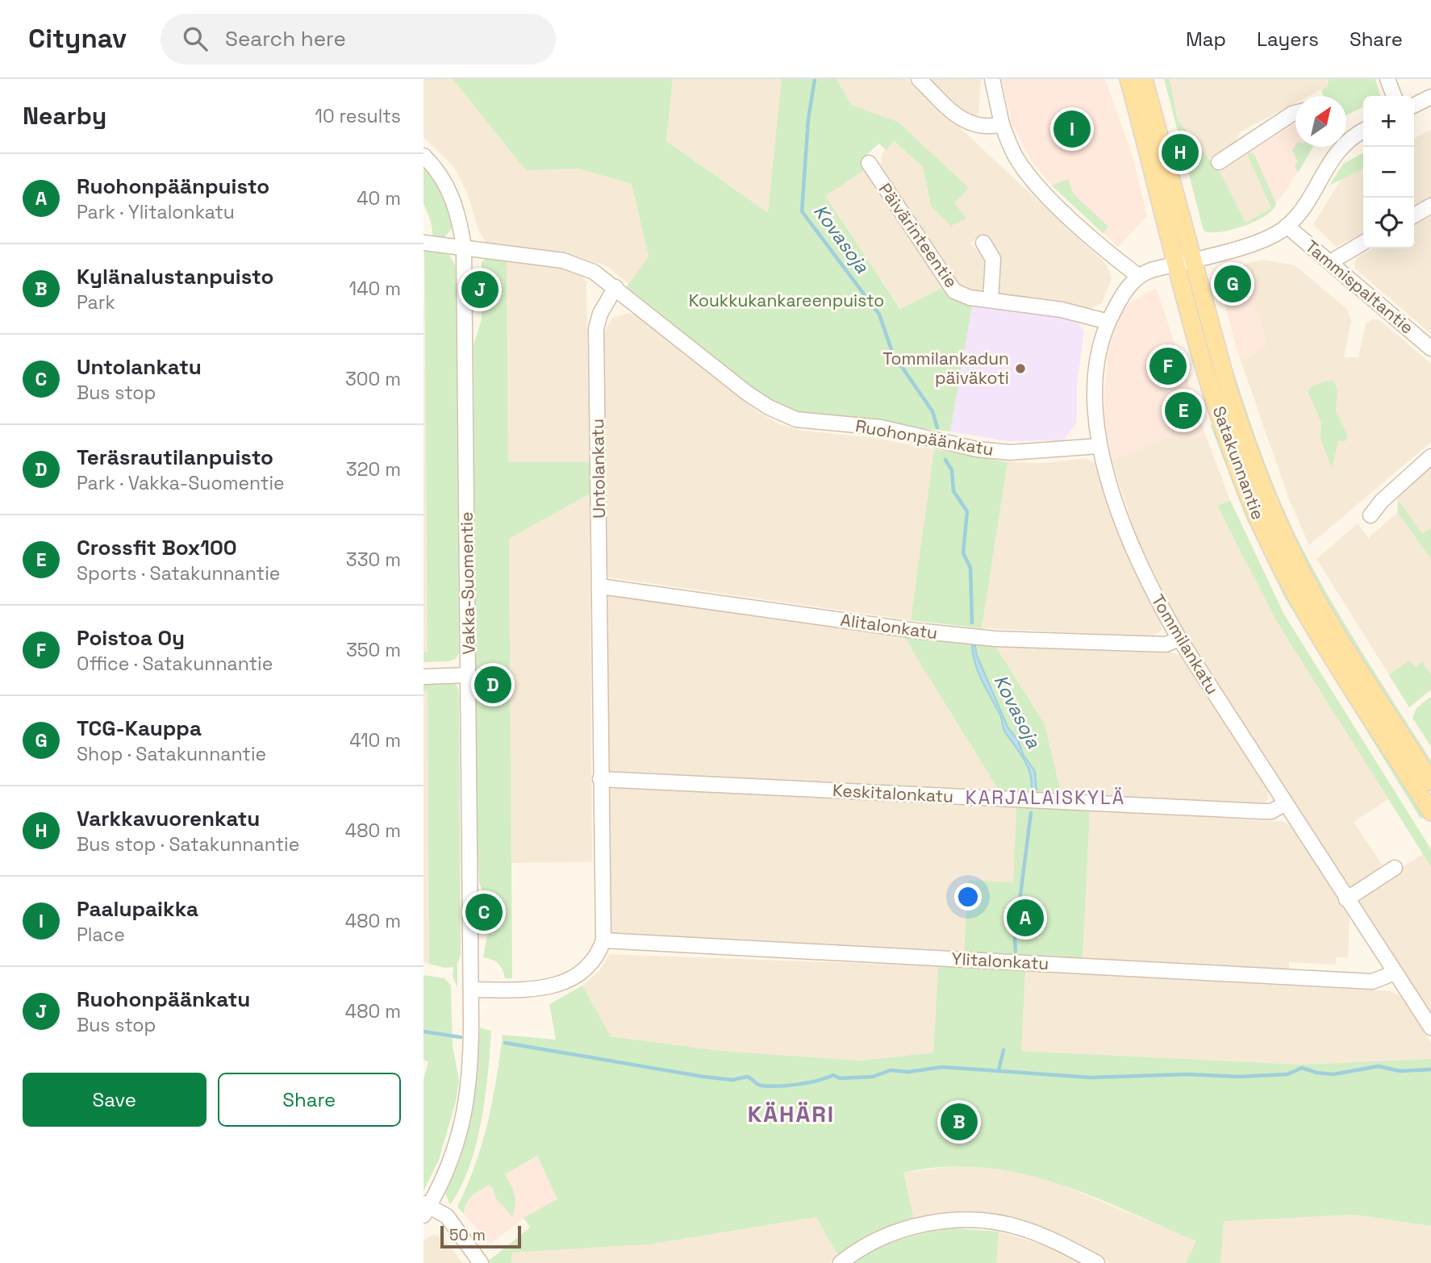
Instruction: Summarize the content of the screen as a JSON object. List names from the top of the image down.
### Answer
{
  "streets": {
    "main road": ["Satakunnantie"],
    "street": [
      "Päivärinteentie",
      "Tammispaltantie",
      "Ruohonpäänkatu",
      "Untolankatu",
      "Vakka-Suomentie",
      "Alitalonkatu",
      "Tommilankatu",
      "Keskitalonkatu",
      "Ylitalonkatu"
    ]
  },
  "crossings": [
    ["Päivärinteentie", "Tommilankatu"],
    ["Ruohonpäänkatu", "Untolankatu"],
    ["Ruohonpäänkatu", "Vakka-Suomentie"],
    ["Ruohonpäänkatu", "Tommilankatu"],
    ["Untolankatu", "Alitalonkatu"],
    ["Untolankatu", "Keskitalonkatu"],
    ["Untolankatu", "Ylitalonkatu"],
    ["Alitalonkatu", "Tommilankatu"],
    ["Tommilankatu", "Keskitalonkatu"],
    ["Tommilankatu", "Ylitalonkatu"]
  ],
  "districts": ["KARJALAISKYLÄ", "KÄHÄRI"],
  "water": ["Kovasoja"],
  "parks": ["Koukkukankareenpuisto"],
  "places": ["Tommilankadun päiväkoti"],
  "scale_bar": "50 m",
  "north": "top right",
  "page": {
    "header": "Citynav",
    "search": "Search here",
    "nav": ["Map", "Layers", "Share"],
    "heading": ["Nearby", "10 results"],
    "map_buttons": ["+", "−"],
    "pins": [
      "I",
      "H",
      "G",
      "J",
      "F",
      "E",
      "D",
      "C",
      "A",
      "B"
    ],
    "list": [
      {
        "mark": "A",
        "name": "Ruohonpäänpuisto",
        "note": "Park · Ylitalonkatu",
        "value": "40 m"
      },
      {
        "mark": "B",
        "name": "Kylänalustanpuisto",
        "note": "Park",
        "value": "140 m"
      },
      {
        "mark": "C",
        "name": "Untolankatu",
        "note": "Bus stop",
        "value": "300 m"
      },
      {
        "mark": "D",
        "name": "Teräsrautilanpuisto",
        "note": "Park · Vakka-Suomentie",
        "value": "320 m"
      },
      {
        "mark": "E",
        "name": "Crossfit Box100",
        "note": "Sports · Satakunnantie",
        "value": "330 m"
      },
      {
        "mark": "F",
        "name": "Poistoa Oy",
        "note": "Office · Satakunnantie",
        "value": "350 m"
      },
      {
        "mark": "G",
        "name": "TCG-Kauppa",
        "note": "Shop · Satakunnantie",
        "value": "410 m"
      },
      {
        "mark": "H",
        "name": "Varkkavuorenkatu",
        "note": "Bus stop · Satakunnantie",
        "value": "480 m"
      },
      {
        "mark": "I",
        "name": "Paalupaikka",
        "note": "Place",
        "value": "480 m"
      },
      {
        "mark": "J",
        "name": "Ruohonpäänkatu",
        "note": "Bus stop",
        "value": "480 m"
      }
    ],
    "buttons": ["Save", "Share"],
    "scale": "50 m"
  }
}
